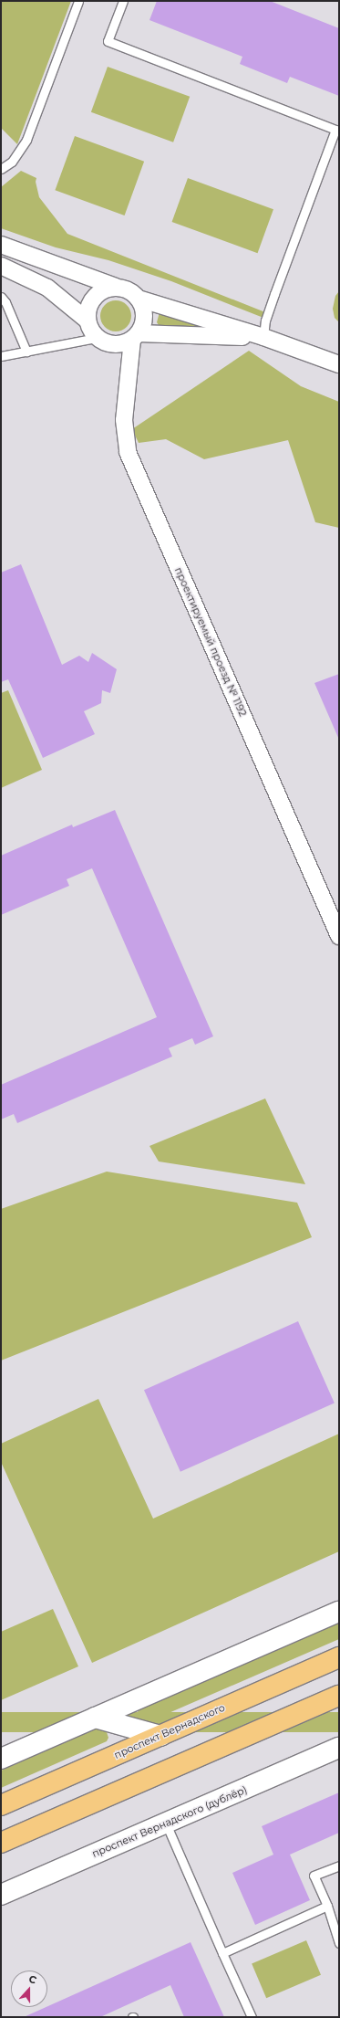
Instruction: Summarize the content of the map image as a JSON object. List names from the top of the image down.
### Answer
{
  "streets": {
    "main road": ["проспект Вернадского"],
    "street": ["проектируемый проезд № 1192", "проспект Вернадского (дублёр)"]
  },
  "north": "top"
}
